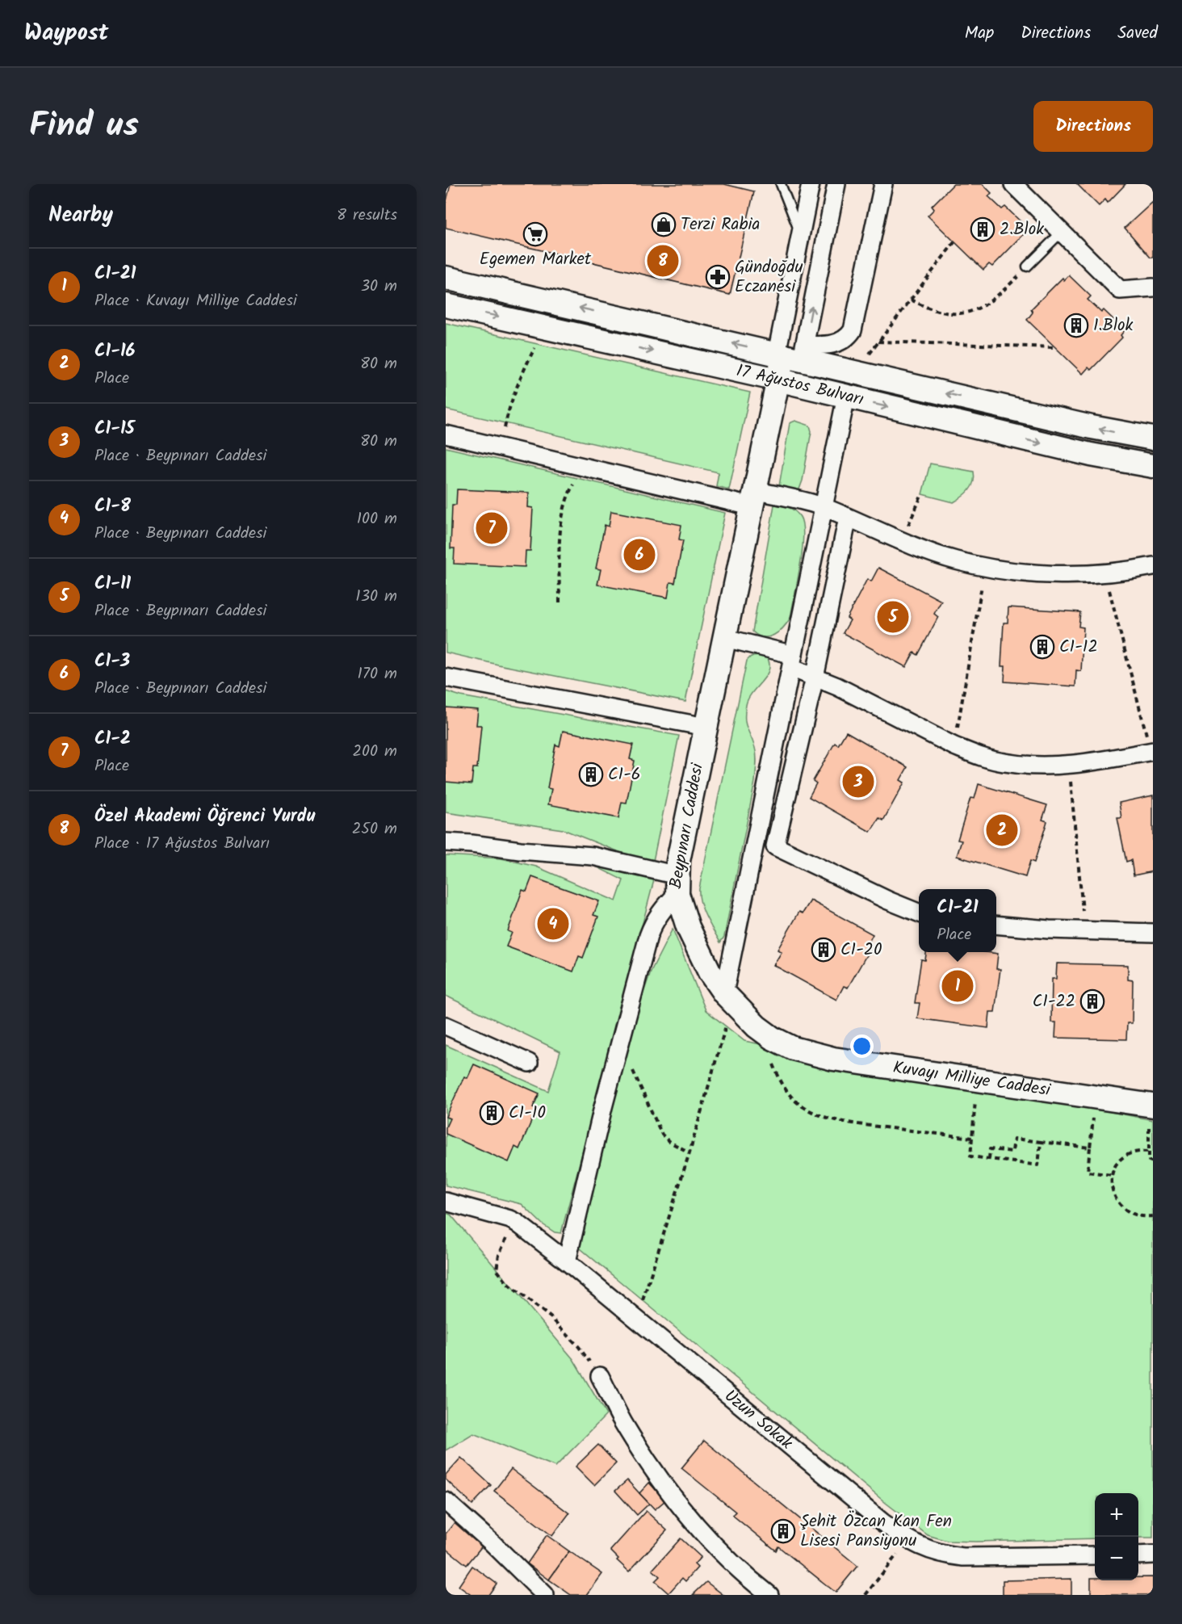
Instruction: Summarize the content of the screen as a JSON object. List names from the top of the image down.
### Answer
{
  "streets": {
    "main road": ["17 Ağustos Bulvarı", "Beypınarı Caddesi", "Kuvayı Milliye Caddesi"],
    "street": ["Uzun Sokak"]
  },
  "crossings": [
    ["17 Ağustos Bulvarı", "Beypınarı Caddesi"],
    ["Beypınarı Caddesi", "Kuvayı Milliye Caddesi"],
    ["Beypınarı Caddesi", "Uzun Sokak"]
  ],
  "places": {
    "shop": ["Terzi Rabia"],
    "building": [
      "2.Blok",
      "1.Blok",
      "C1-12",
      "C1-6",
      "C1-20",
      "C1-22",
      "C1-10",
      "Şehit Özcan Kan Fen Lisesi Pansiyonu"
    ],
    "supermarket": ["Egemen Market"],
    "pharmacy": ["Gündoğdu Eczanesi"]
  },
  "page": {
    "header": "Waypost",
    "nav": ["Map", "Directions", "Saved"],
    "title": "Find us",
    "buttons": "Directions",
    "heading": ["Nearby", "8 results"],
    "pins": [
      "8",
      "7",
      "6",
      "5",
      "3",
      "2",
      "4",
      "1"
    ],
    "list": [
      {
        "mark": "1",
        "name": "C1-21",
        "note": "Place · Kuvayı Milliye Caddesi",
        "value": "30 m"
      },
      {
        "mark": "2",
        "name": "C1-16",
        "note": "Place",
        "value": "80 m"
      },
      {
        "mark": "3",
        "name": "C1-15",
        "note": "Place · Beypınarı Caddesi",
        "value": "80 m"
      },
      {
        "mark": "4",
        "name": "C1-8",
        "note": "Place · Beypınarı Caddesi",
        "value": "100 m"
      },
      {
        "mark": "5",
        "name": "C1-11",
        "note": "Place · Beypınarı Caddesi",
        "value": "130 m"
      },
      {
        "mark": "6",
        "name": "C1-3",
        "note": "Place · Beypınarı Caddesi",
        "value": "170 m"
      },
      {
        "mark": "7",
        "name": "C1-2",
        "note": "Place",
        "value": "200 m"
      },
      {
        "mark": "8",
        "name": "Özel Akademi Öğrenci Yurdu",
        "note": "Place · 17 Ağustos Bulvarı",
        "value": "250 m"
      }
    ],
    "popup": ["C1-21", "Place"],
    "map_buttons": ["+", "−"]
  }
}
